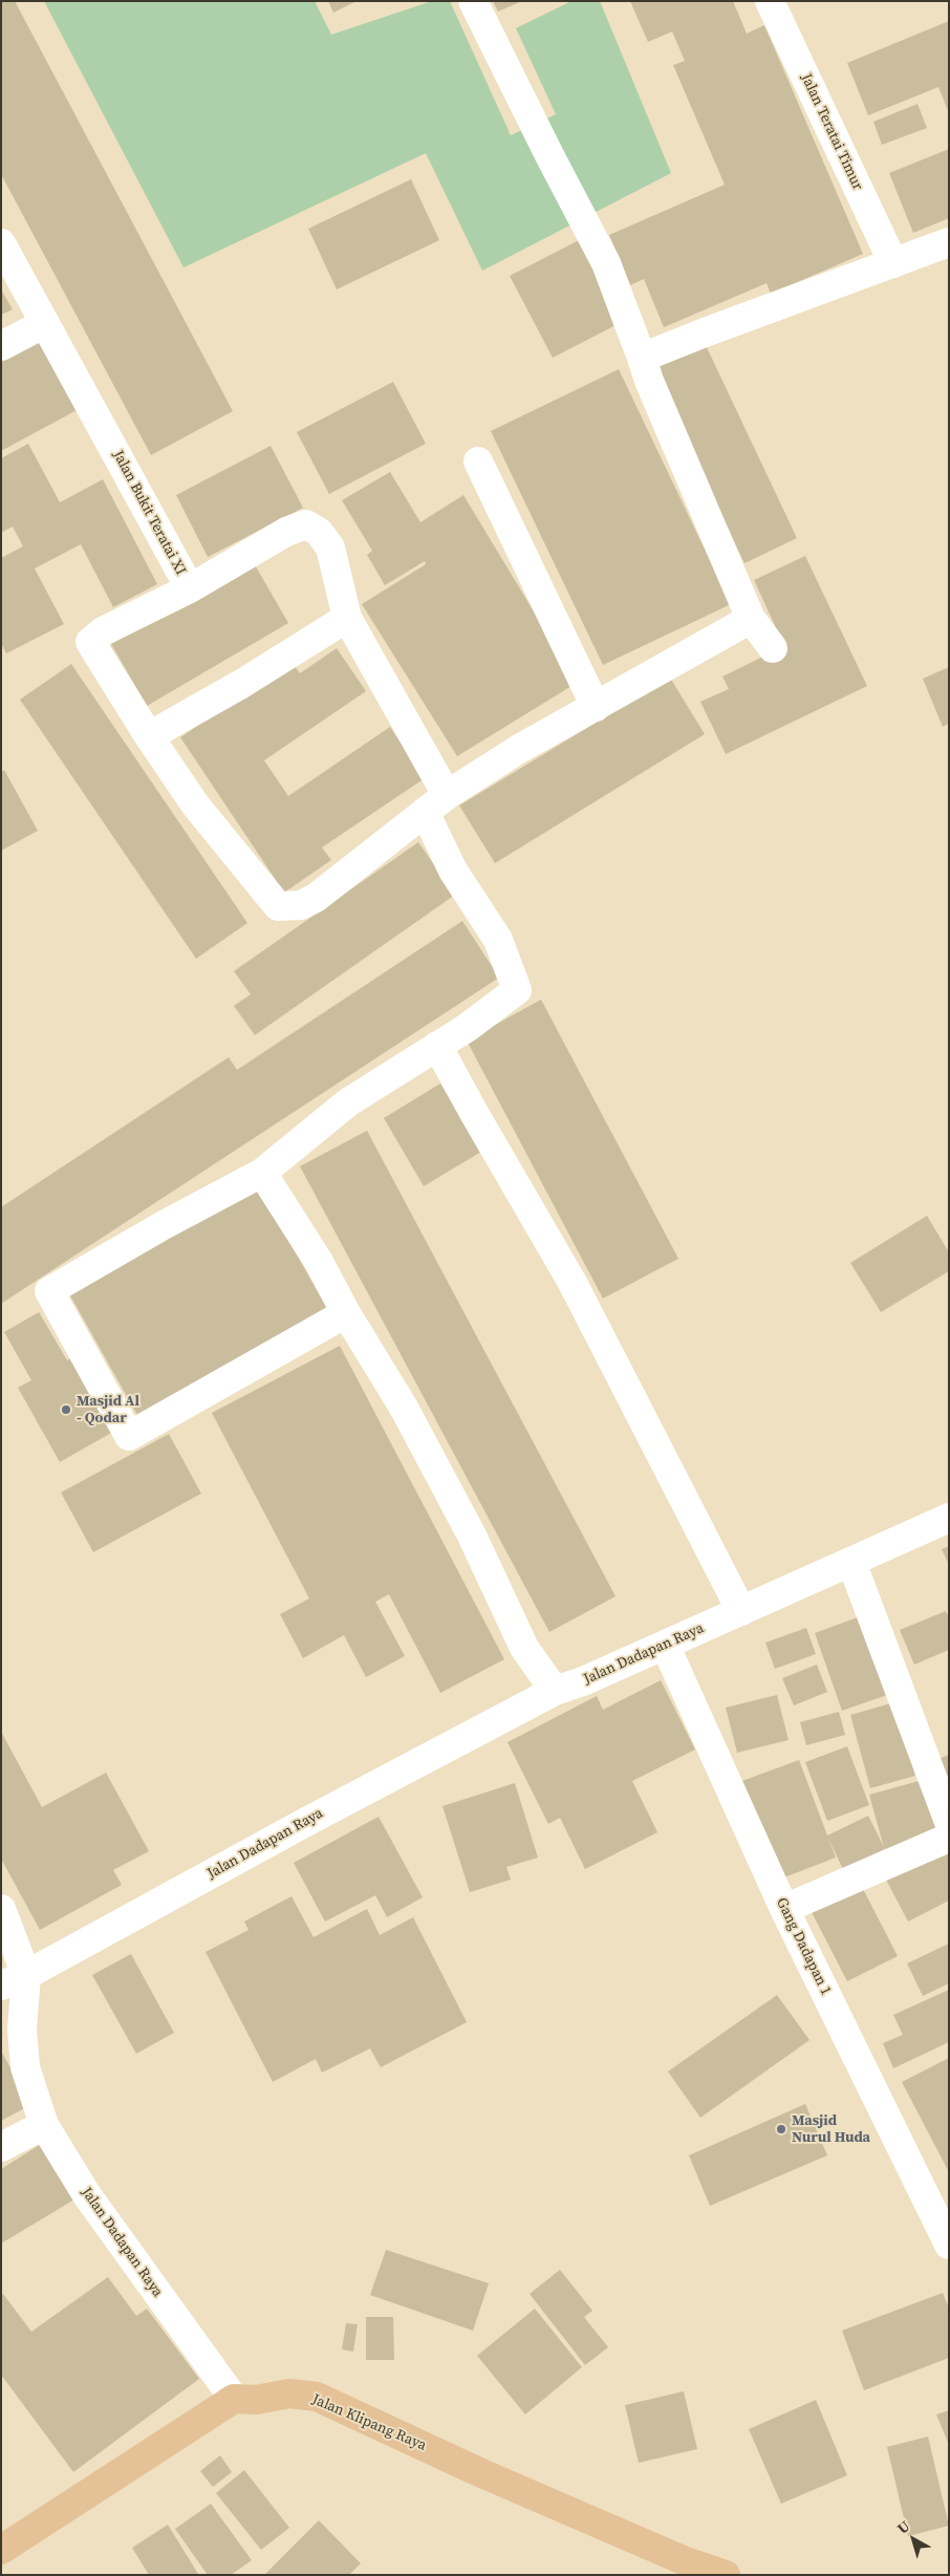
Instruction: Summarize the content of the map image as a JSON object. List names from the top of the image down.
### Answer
{
  "streets": {
    "main road": ["Jalan Klipang Raya"],
    "street": [
      "Jalan Teratai Timur",
      "Jalan Bukit Teratai XI",
      "Jalan Dadapan Raya",
      "Gang Dadapan 1"
    ]
  },
  "crossings": [
    ["Jalan Dadapan Raya", "Gang Dadapan 1"],
    ["Jalan Dadapan Raya", "Jalan Klipang Raya"]
  ],
  "places": ["Masjid Al - Qodar", "Masjid Nurul Huda"],
  "north": "top left"
}
